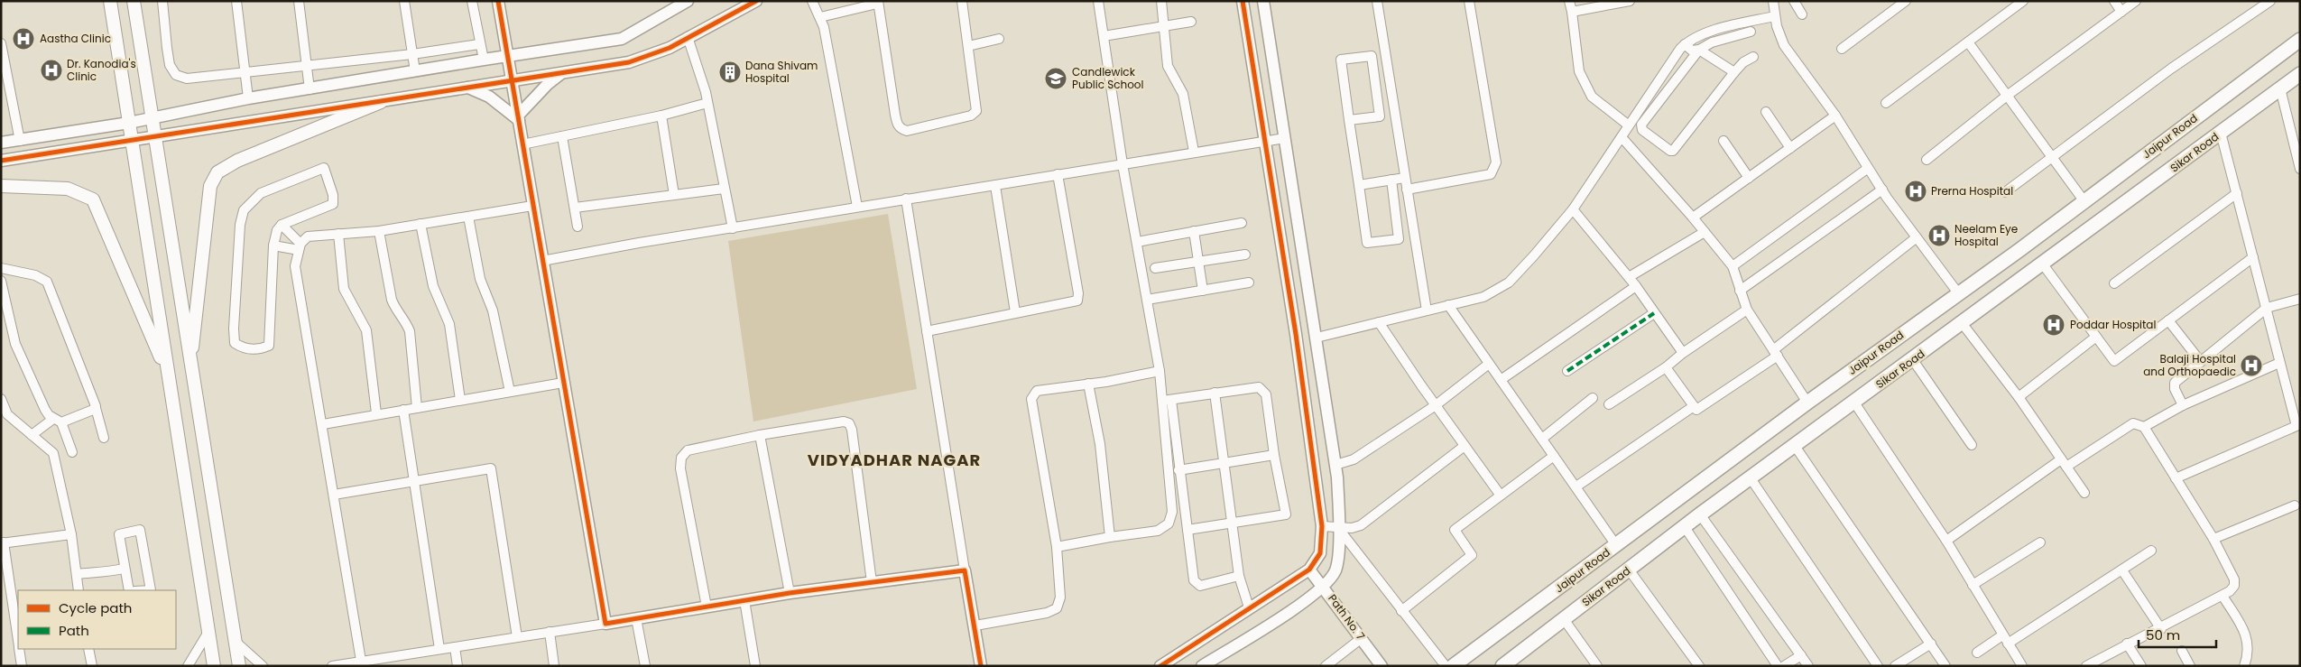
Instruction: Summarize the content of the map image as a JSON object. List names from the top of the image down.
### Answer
{
  "streets": {
    "main road": ["Jaipur Road", "Sikar Road"],
    "street": ["Path No. 7"]
  },
  "districts": ["VIDYADHAR NAGAR"],
  "places": {
    "hospital": [
      "Aastha Clinic",
      "Dr. Kanodia's Clinic",
      "Prerna Hospital",
      "Neelam Eye Hospital",
      "Poddar Hospital",
      "Balaji Hospital and Orthopaedic"
    ],
    "building": ["Dana Shivam Hospital"],
    "school or university": ["Candlewick Public School"]
  },
  "legend": ["Cycle path", "Path"],
  "scale_bar": "50 m"
}
